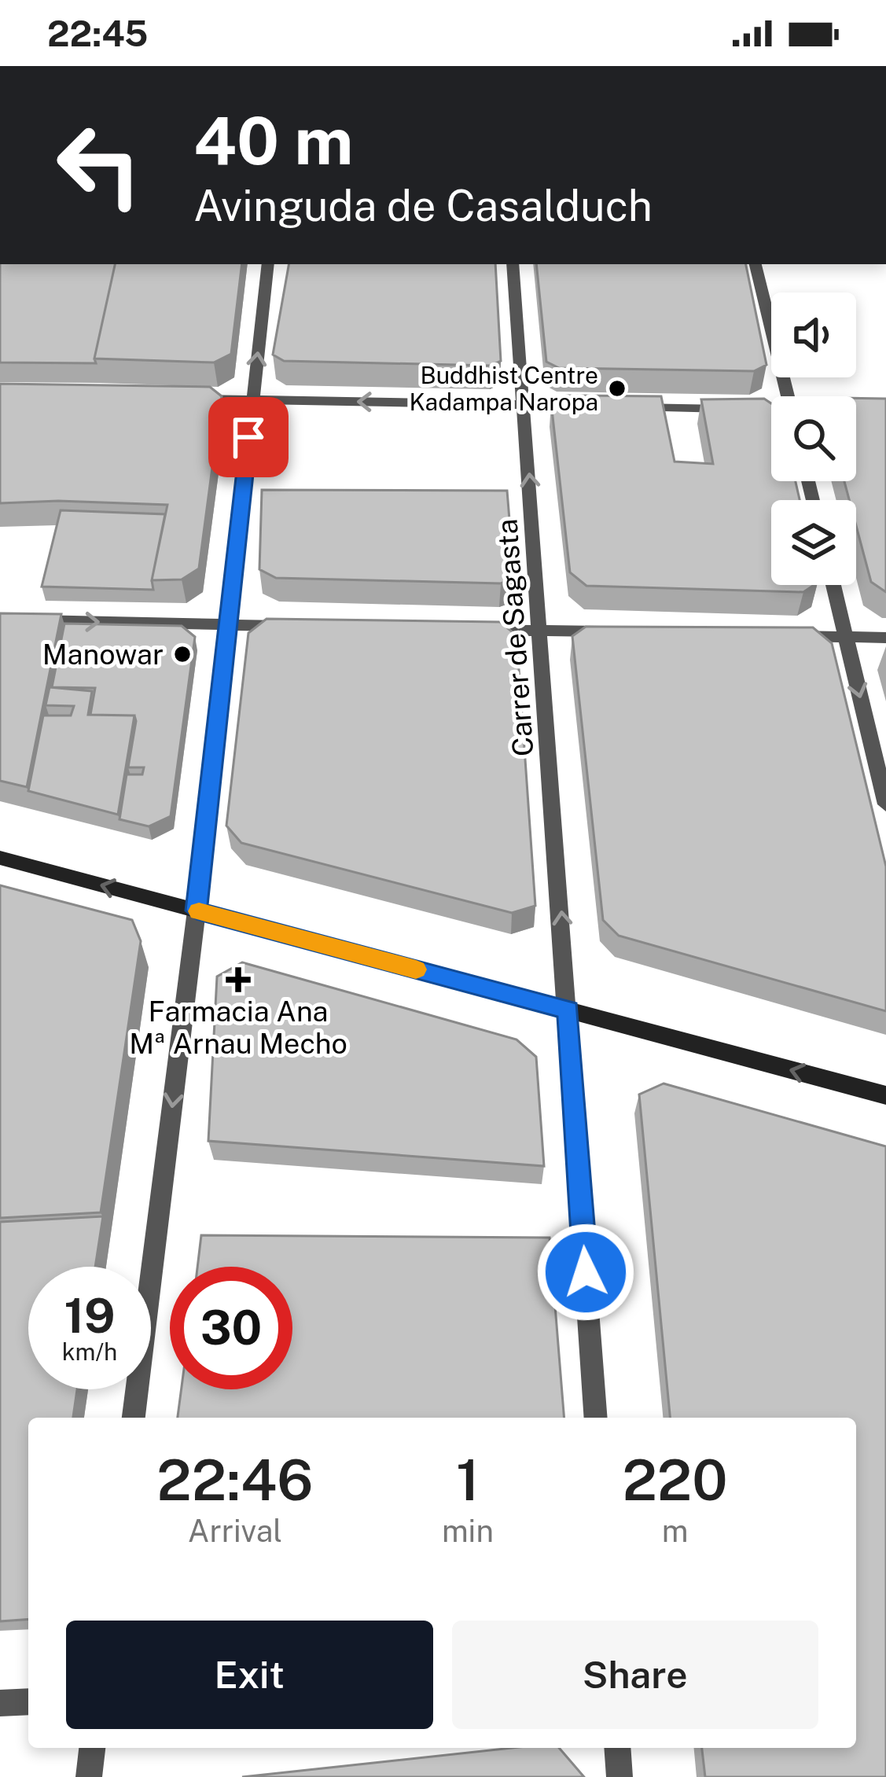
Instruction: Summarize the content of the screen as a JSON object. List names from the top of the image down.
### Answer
{
  "streets": {
    "street": ["Carrer de Sagasta"]
  },
  "one_way": ["Carrer de Sagasta"],
  "places": {
    "other": ["Buddhist Centre Kadampa Naropa", "Manowar"],
    "health": ["Farmacia Ana Mª Arnau Mecho"]
  },
  "page": {
    "status": "22:45",
    "turn": ["40 m", "Avinguda de Casalduch"],
    "speed": "19 km/h",
    "limit": "30",
    "eta": [
      "22:46",
      "Arrival",
      "1",
      "min",
      "220",
      "m"
    ],
    "buttons": ["Exit", "Share"]
  }
}
